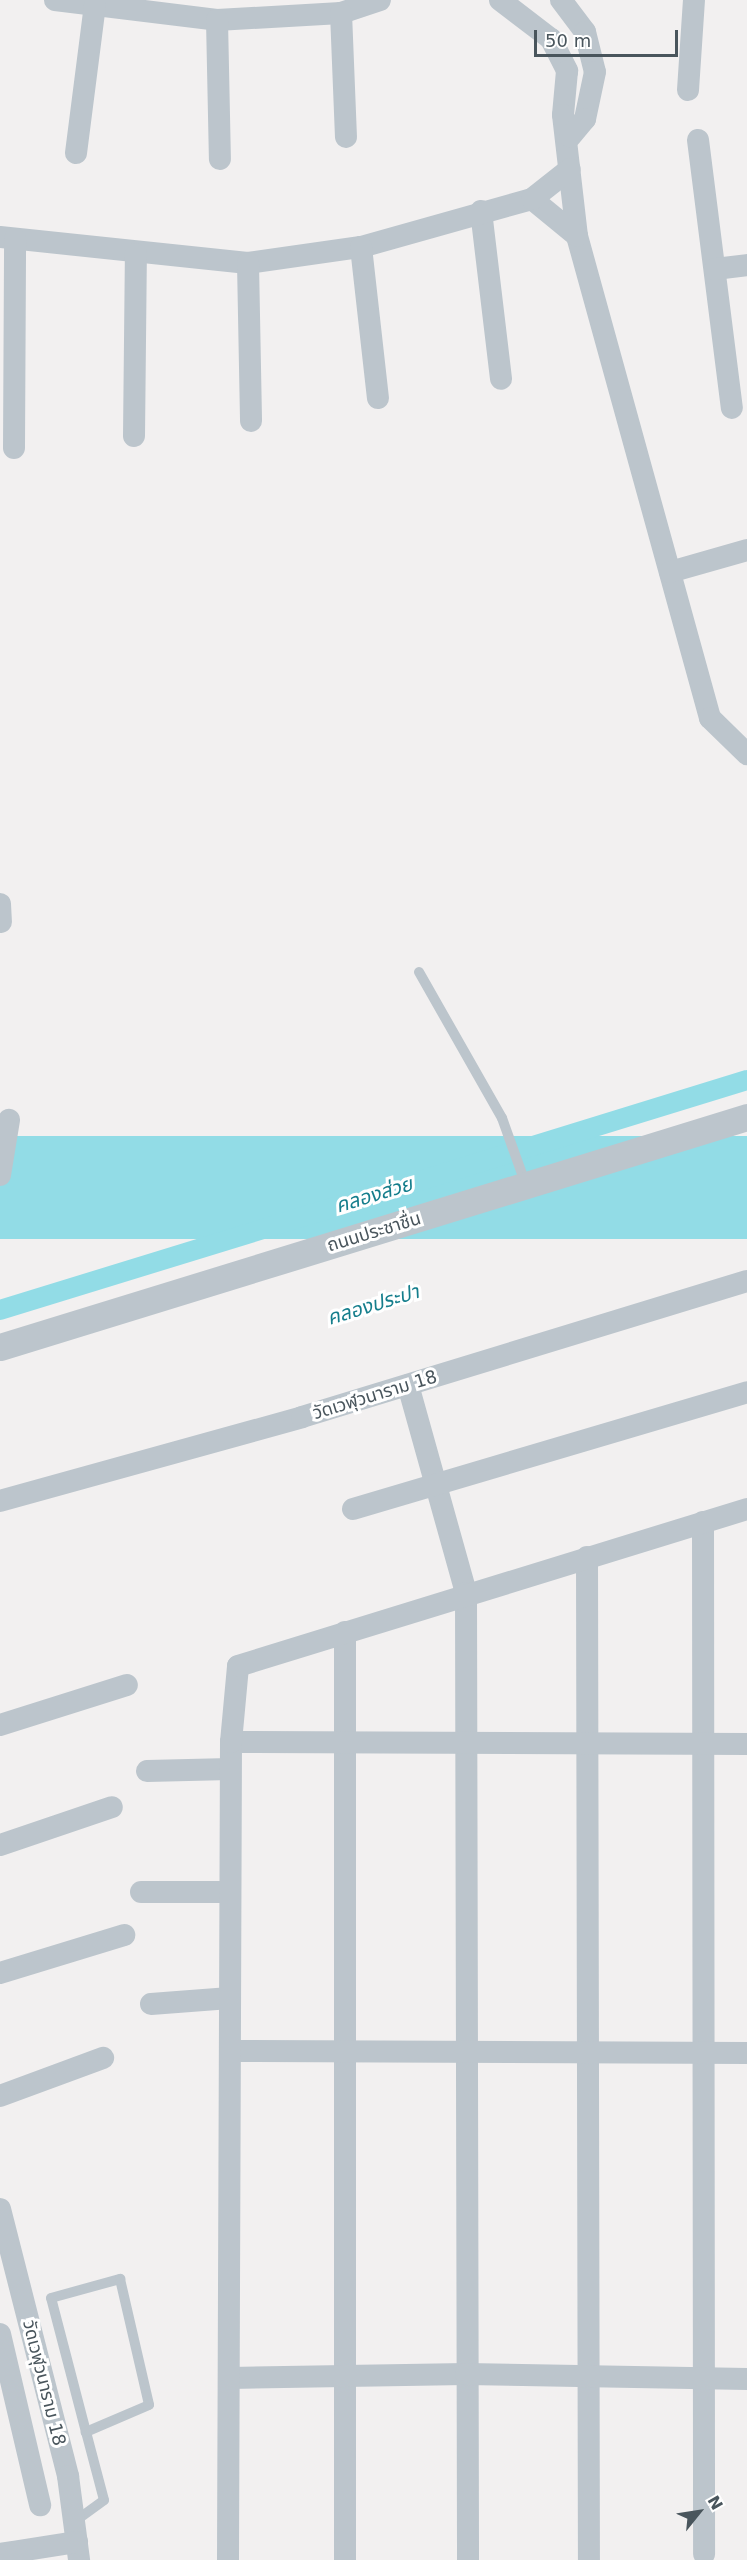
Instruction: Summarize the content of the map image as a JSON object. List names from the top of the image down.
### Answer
{
  "streets": {
    "street": ["ถนนประชาชื่น", "วัดเวฬุวนาราม 18"]
  },
  "water": ["คลองส่วย", "คลองประปา"],
  "scale_bar": "50 m",
  "north": "top right"
}
